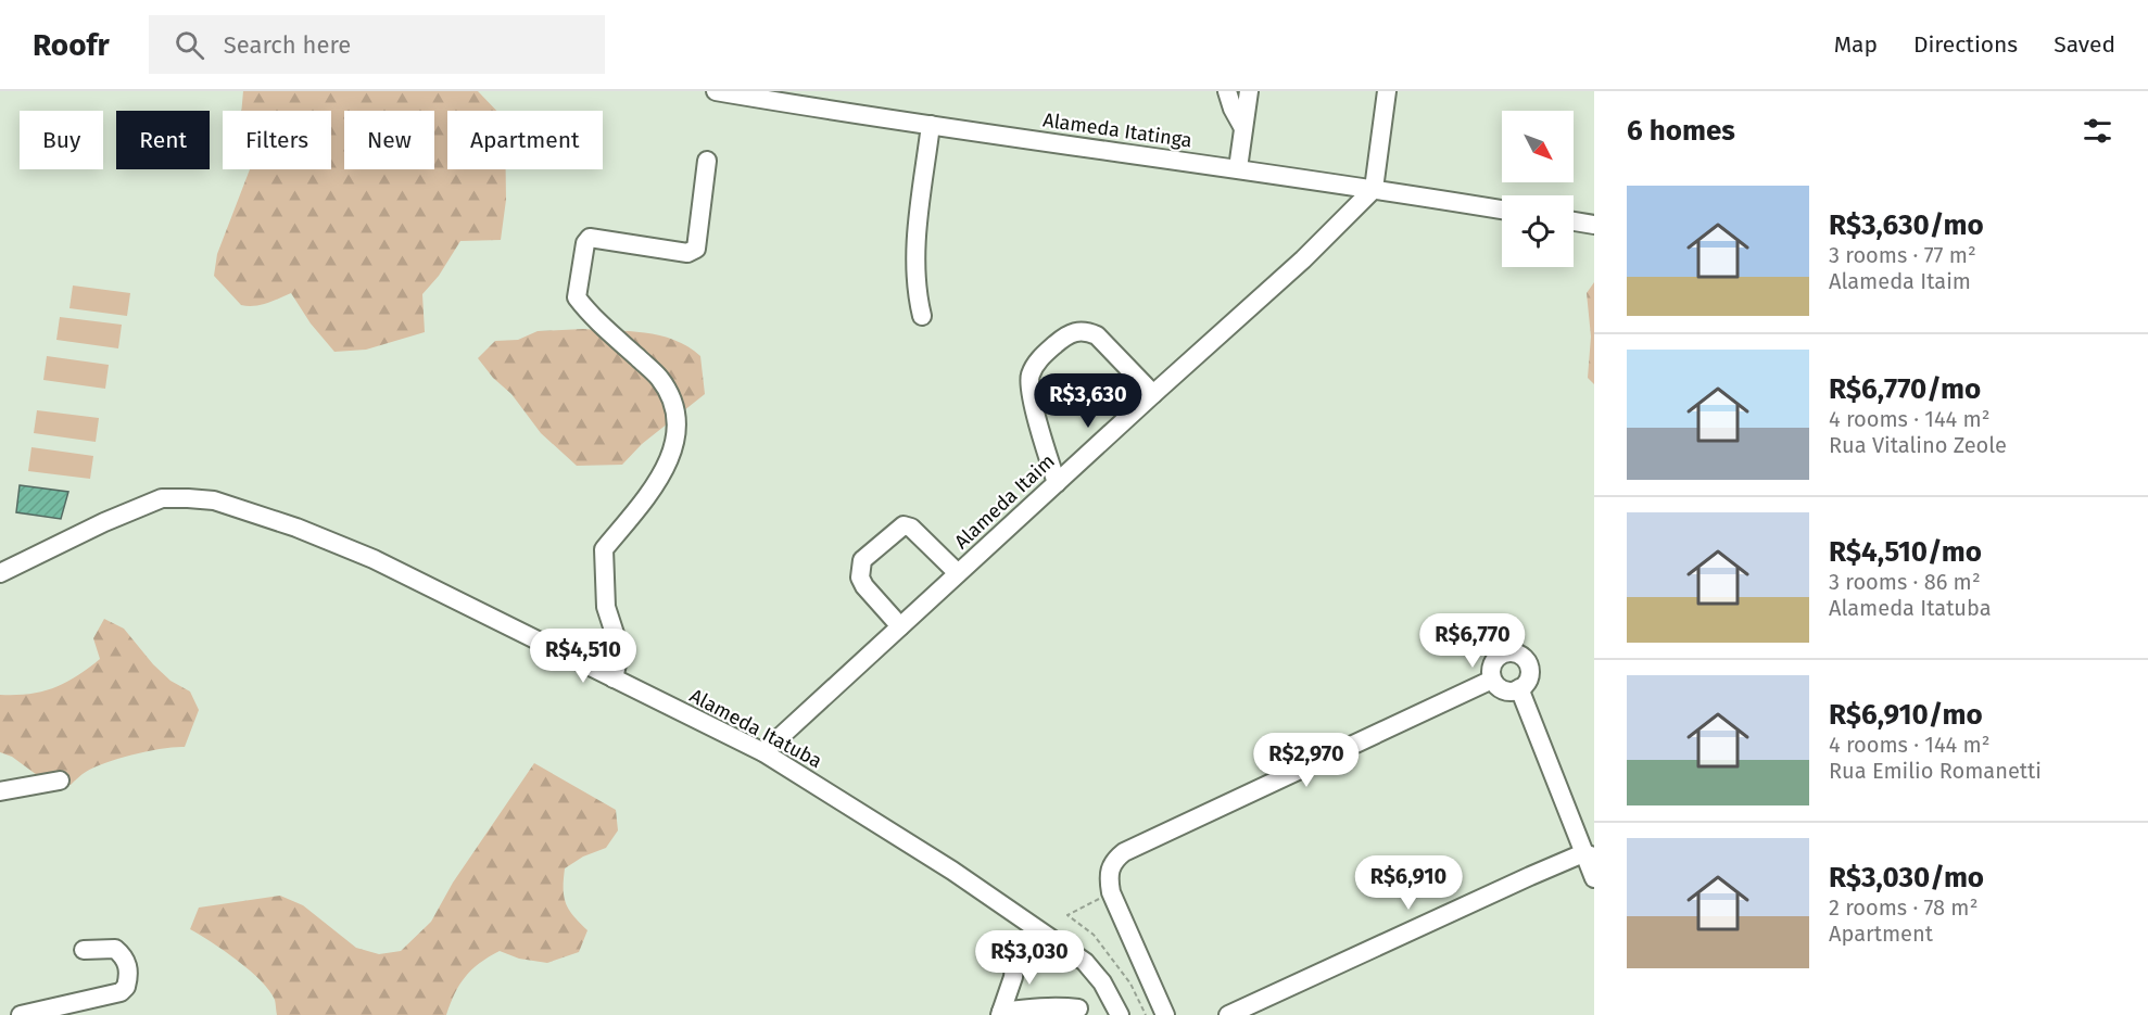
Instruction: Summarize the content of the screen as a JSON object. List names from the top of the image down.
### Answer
{
  "streets": {
    "street": ["Alameda Itatinga", "Alameda Itaim", "Alameda Itatuba"]
  },
  "crossings": [
    ["Alameda Itatinga", "Alameda Itaim"],
    ["Alameda Itaim", "Alameda Itatuba"]
  ],
  "north": "bottom right",
  "page": {
    "header": "Roofr",
    "search": "Search here",
    "nav": ["Map", "Directions", "Saved"],
    "heading": "6 homes",
    "chip": [
      "Buy",
      "Rent",
      "Filters",
      "New",
      "Apartment"
    ],
    "list": [
      {
        "name": "R$3,630/mo",
        "note": "3 rooms · 77 m² · Alameda Itaim"
      },
      {
        "name": "R$6,770/mo",
        "note": "4 rooms · 144 m² · Rua Vitalino Zeole"
      },
      {
        "name": "R$4,510/mo",
        "note": "3 rooms · 86 m² · Alameda Itatuba"
      },
      {
        "name": "R$6,910/mo",
        "note": "4 rooms · 144 m² · Rua Emilio Romanetti"
      },
      {
        "name": "R$3,030/mo",
        "note": "2 rooms · 78 m² · Apartment"
      }
    ],
    "price": [
      "R$3,630",
      "R$6,770",
      "R$4,510",
      "R$2,970",
      "R$6,910",
      "R$3,030"
    ]
  }
}
